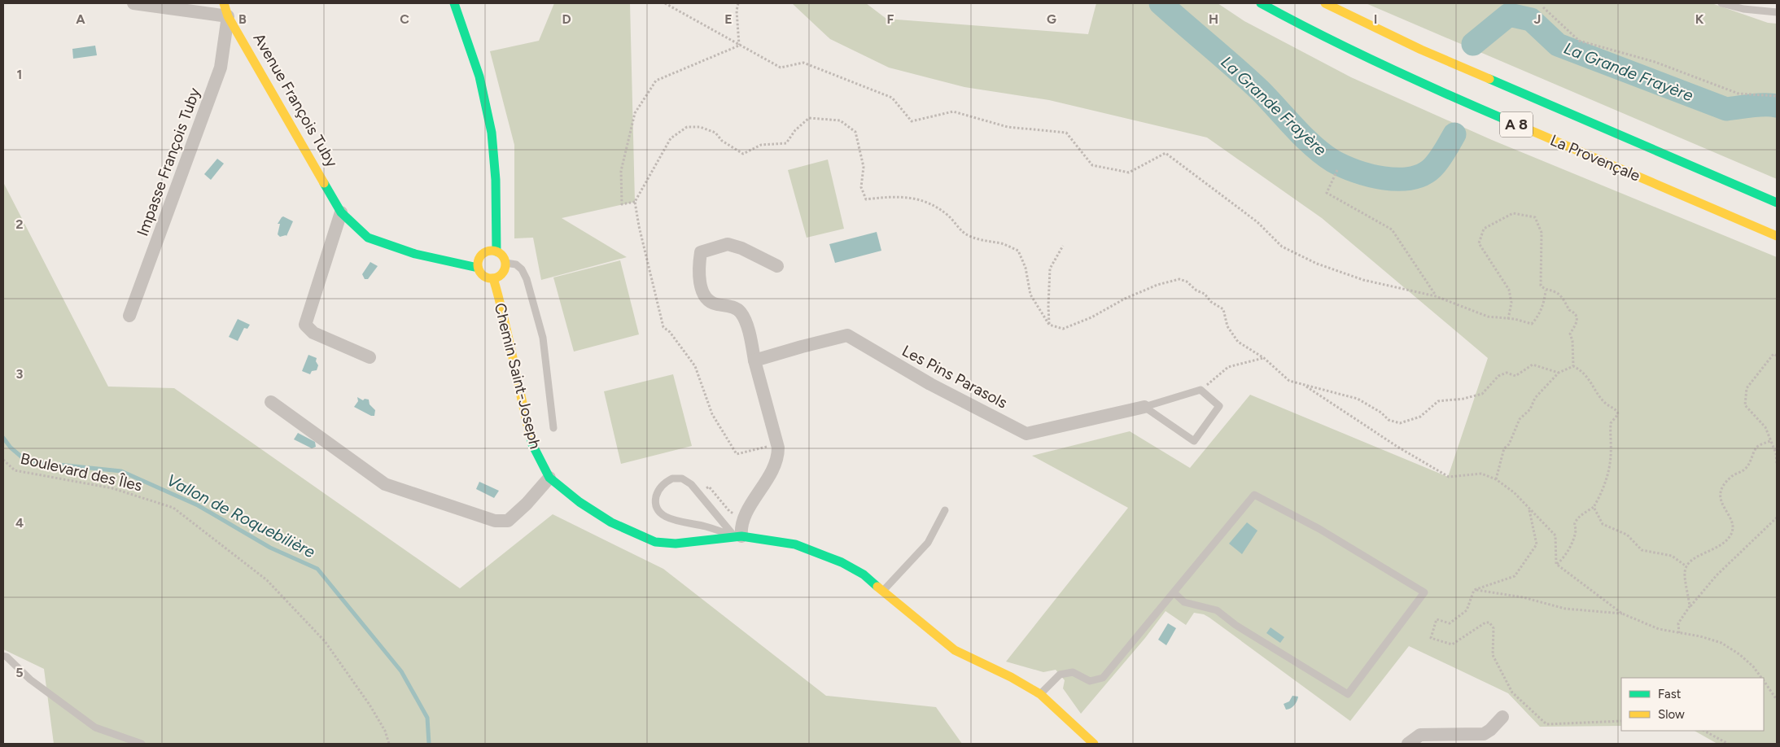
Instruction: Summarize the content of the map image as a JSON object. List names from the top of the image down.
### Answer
{
  "streets": {
    "main road": [
      "Avenue François Tuby",
      "A 8",
      "La Provençale",
      "Chemin Saint-Joseph"
    ],
    "street": ["Impasse François Tuby", "Les Pins Parasols"],
    "path": ["Boulevard des Îles"]
  },
  "crossings": [
    ["Avenue François Tuby", "Impasse François Tuby"],
    ["Avenue François Tuby", "Chemin Saint-Joseph"]
  ],
  "water": ["La Grande Frayère", "Vallon de Roquebilière"],
  "legend": ["Fast", "Slow"],
  "grid": {
    "columns": [
      "A",
      "B",
      "C",
      "D",
      "E",
      "F",
      "G",
      "H",
      "I",
      "J",
      "K"
    ],
    "rows": [
      "1",
      "2",
      "3",
      "4",
      "5"
    ]
  }
}
